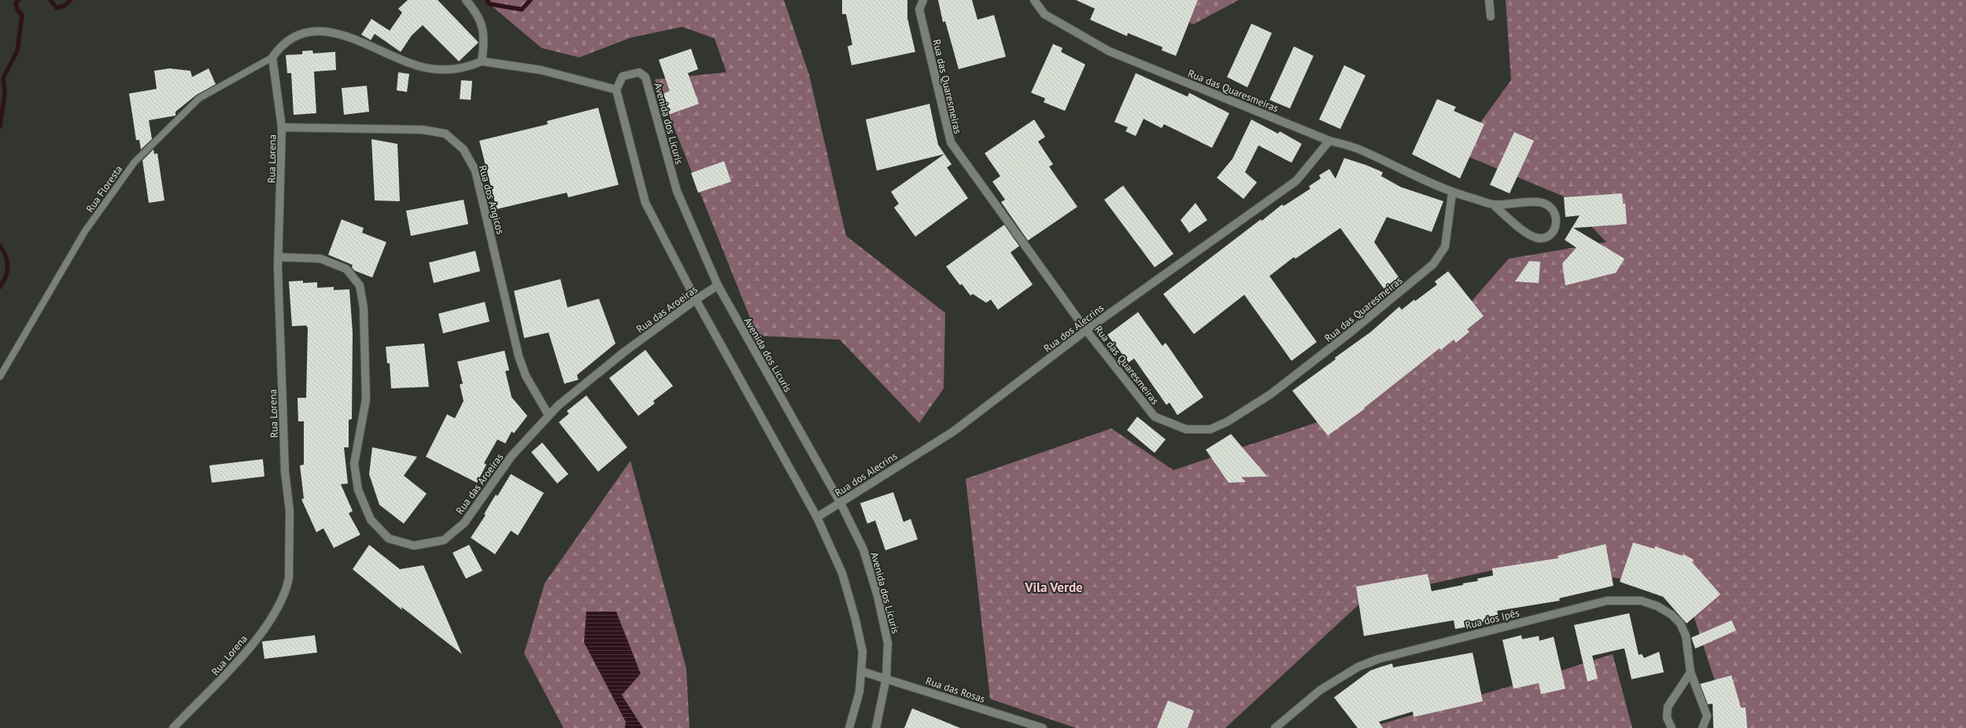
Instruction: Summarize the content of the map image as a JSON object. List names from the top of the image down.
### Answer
{
  "streets": {
    "street": [
      "Rua das Quaresmeiras",
      "Avenida dos Licuris",
      "Rua Lorena",
      "Rua dos Angicos",
      "Rua das Aroeiras",
      "Rua dos Alecrins",
      "Rua dos Ipês",
      "Rua das Rosas"
    ],
    "lane": ["Rua Floresta"]
  },
  "crossings": [
    ["Rua das Quaresmeiras", "Rua dos Alecrins"],
    ["Avenida dos Licuris", "Rua das Aroeiras"],
    ["Avenida dos Licuris", "Rua dos Alecrins"],
    ["Avenida dos Licuris", "Rua das Rosas"],
    ["Rua Lorena", "Rua Floresta"],
    ["Rua Lorena", "Rua dos Angicos"],
    ["Rua Lorena", "Rua das Aroeiras"],
    ["Rua dos Angicos", "Rua das Aroeiras"]
  ],
  "districts": ["Vila Verde"]
}
